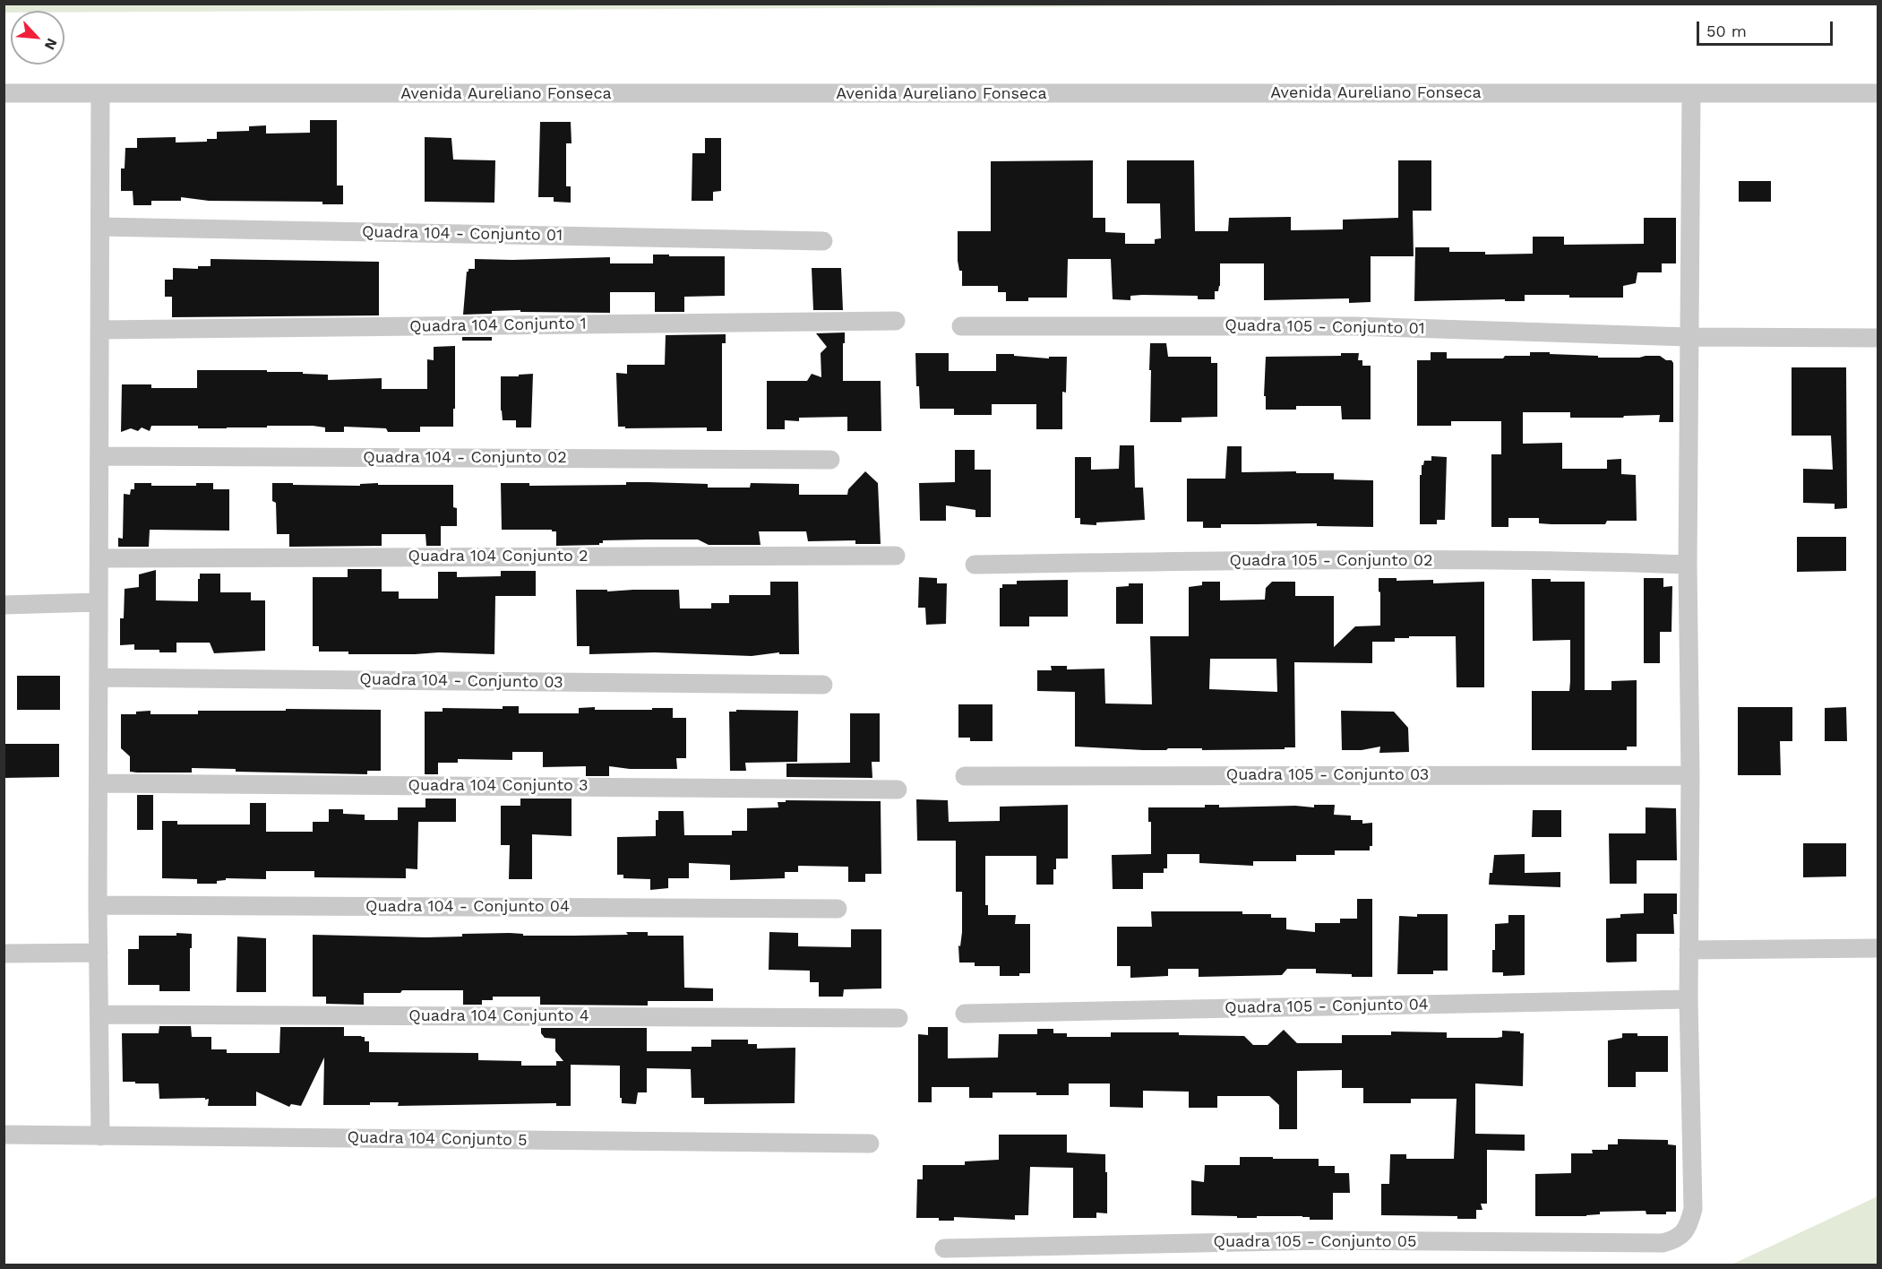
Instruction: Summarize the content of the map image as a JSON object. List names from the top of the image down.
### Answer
{
  "streets": {
    "street": [
      "Avenida Aureliano Fonseca",
      "Quadra 104 - Conjunto 01",
      "Quadra 104 Conjunto 1",
      "Quadra 105 - Conjunto 01",
      "Quadra 104 - Conjunto 02",
      "Quadra 104 Conjunto 2",
      "Quadra 105 - Conjunto 02",
      "Quadra 104 - Conjunto 03",
      "Quadra 105 - Conjunto 03",
      "Quadra 104 Conjunto 3",
      "Quadra 104 - Conjunto 04",
      "Quadra 105 - Conjunto 04",
      "Quadra 104 Conjunto 4",
      "Quadra 104 Conjunto 5",
      "Quadra 105 - Conjunto 05"
    ]
  },
  "crossings": [
    ["Quadra 105 - Conjunto 04", "Quadra 105 - Conjunto 05"]
  ],
  "scale_bar": "50 m",
  "north": "bottom right"
}
